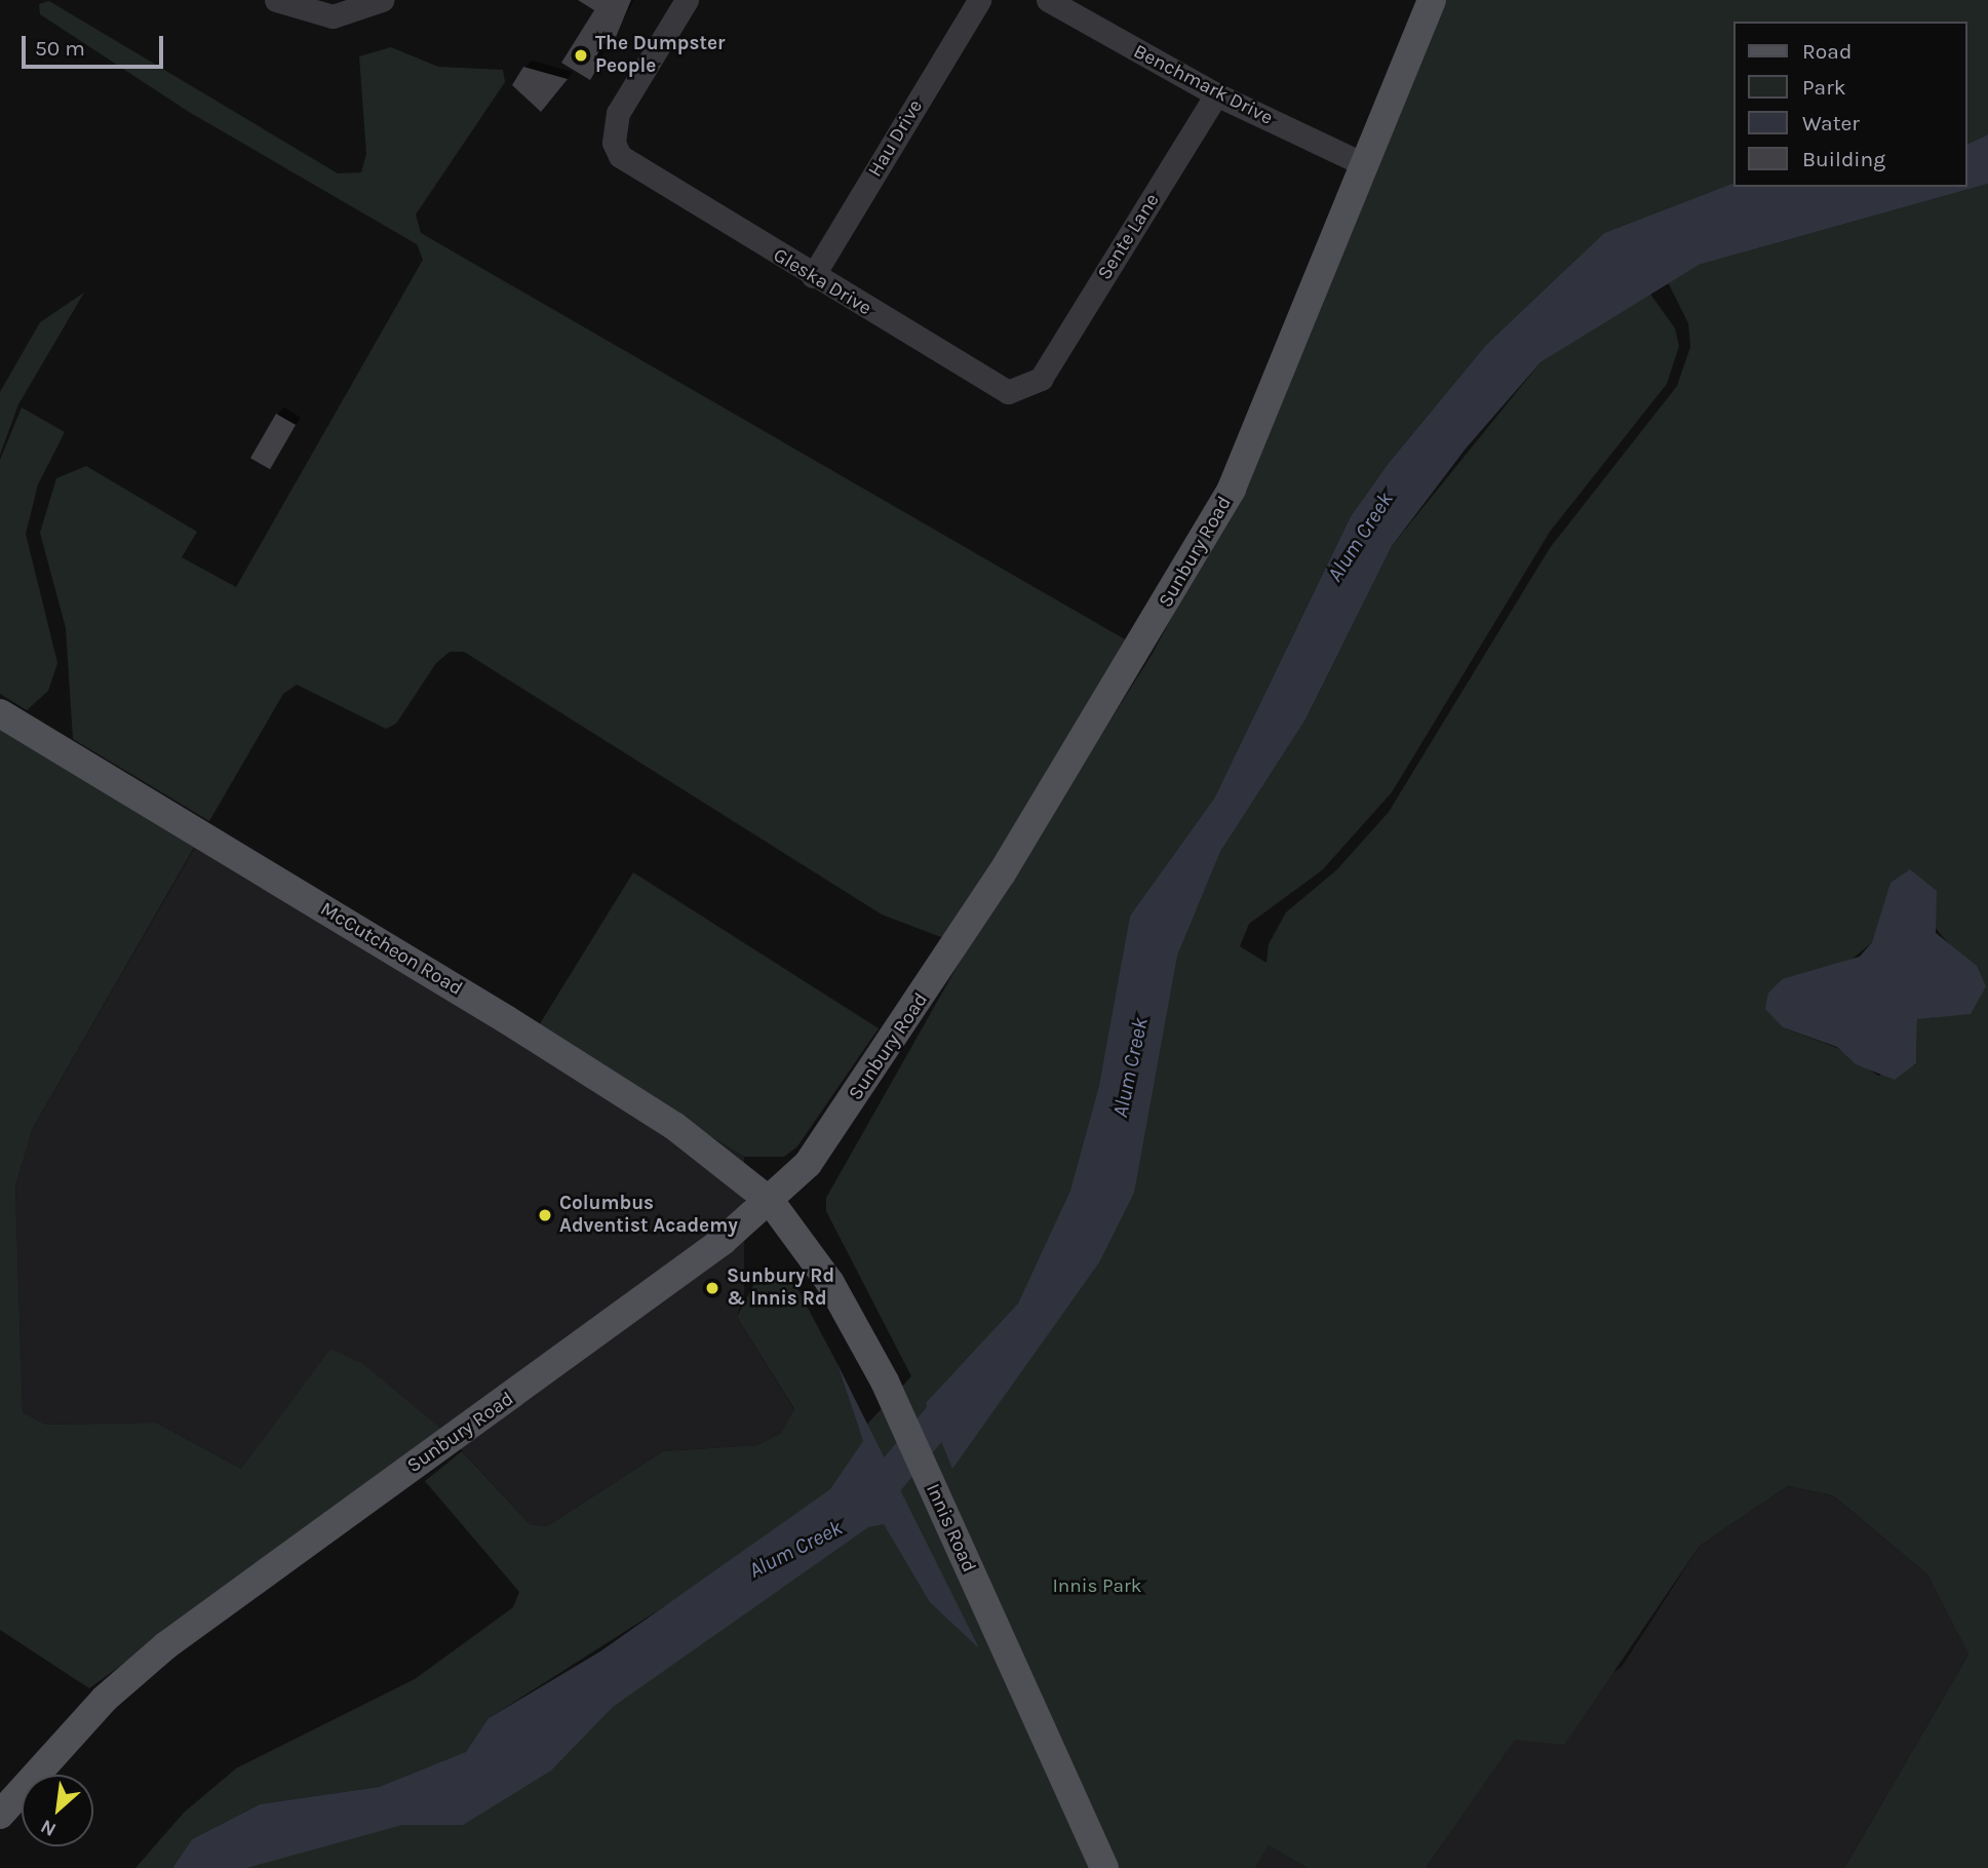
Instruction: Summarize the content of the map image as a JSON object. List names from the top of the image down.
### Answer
{
  "streets": {
    "main road": ["Sunbury Road", "McCutcheon Road", "Innis Road"],
    "street": [
      "Benchmark Drive",
      "Hau Drive",
      "Sente Lane",
      "Gleska Drive"
    ]
  },
  "crossings": [
    ["Benchmark Drive", "Sente Lane"],
    ["Benchmark Drive", "Sunbury Road"],
    ["Hau Drive", "Gleska Drive"],
    ["Sente Lane", "Gleska Drive"],
    ["Sunbury Road", "McCutcheon Road"],
    ["Sunbury Road", "Innis Road"],
    ["McCutcheon Road", "Innis Road"]
  ],
  "water": ["Alum Creek"],
  "parks": ["Innis Park"],
  "places": ["The Dumpster People", "Columbus Adventist Academy", "Sunbury Rd & Innis Rd"],
  "legend": [
    "Road",
    "Park",
    "Water",
    "Building"
  ],
  "scale_bar": "50 m",
  "north": "bottom left"
}
